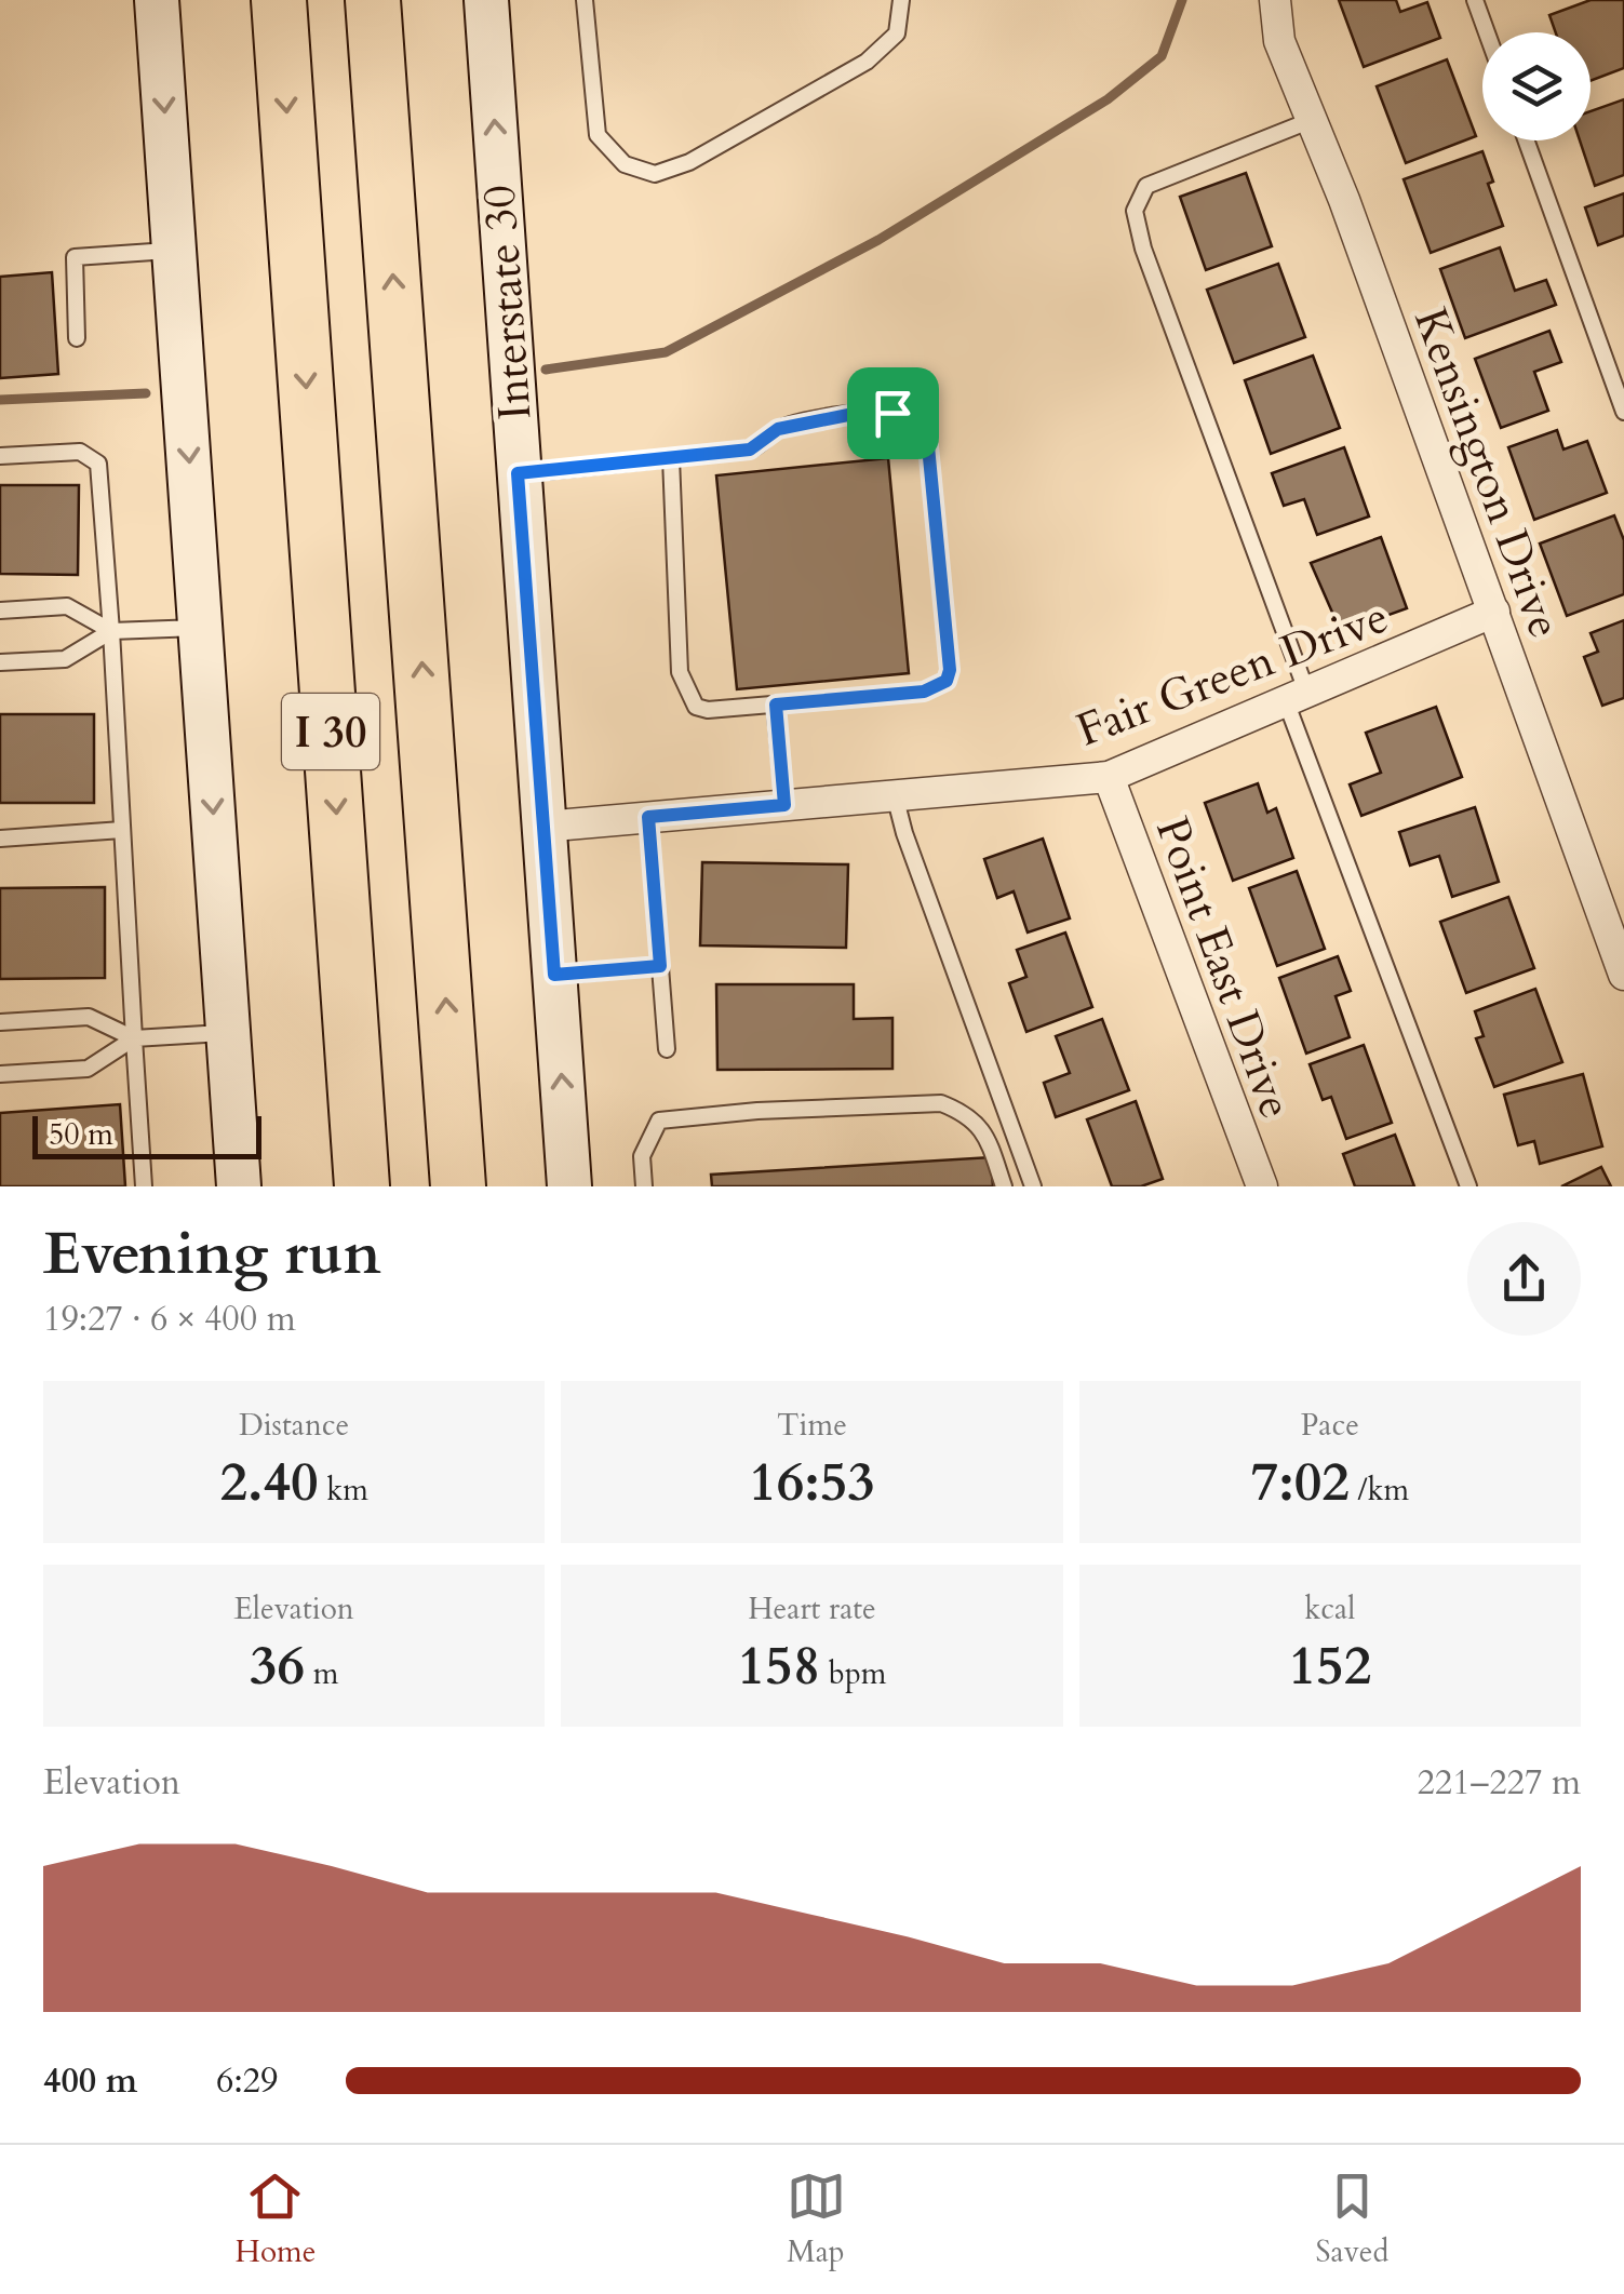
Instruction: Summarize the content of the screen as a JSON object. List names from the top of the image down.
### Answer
{
  "streets": {
    "highway": ["I 30"],
    "main road": ["Interstate 30"],
    "street": ["Kensington Drive", "Fair Green Drive", "Point East Drive"]
  },
  "crossings": [
    ["Interstate 30", "Fair Green Drive"],
    ["Kensington Drive", "Fair Green Drive"],
    ["Fair Green Drive", "Point East Drive"]
  ],
  "scale_bar": "50 m",
  "page": {
    "scale": "50 m",
    "heading": ["Evening run", "19:27 · 6 × 400 m"],
    "stats": [
      ["Distance", "2.40 km"],
      ["Time", "16:53"],
      ["Pace", "7:02 /km"],
      ["Elevation", "36 m"],
      ["Heart rate", "158 bpm"],
      ["kcal", "152"]
    ],
    "chart": ["Elevation", "221–227 m"],
    "list": [
      {
        "name": "400 m",
        "note": "6:29"
      }
    ],
    "tabs": ["Home", "Map", "Saved"]
  }
}
